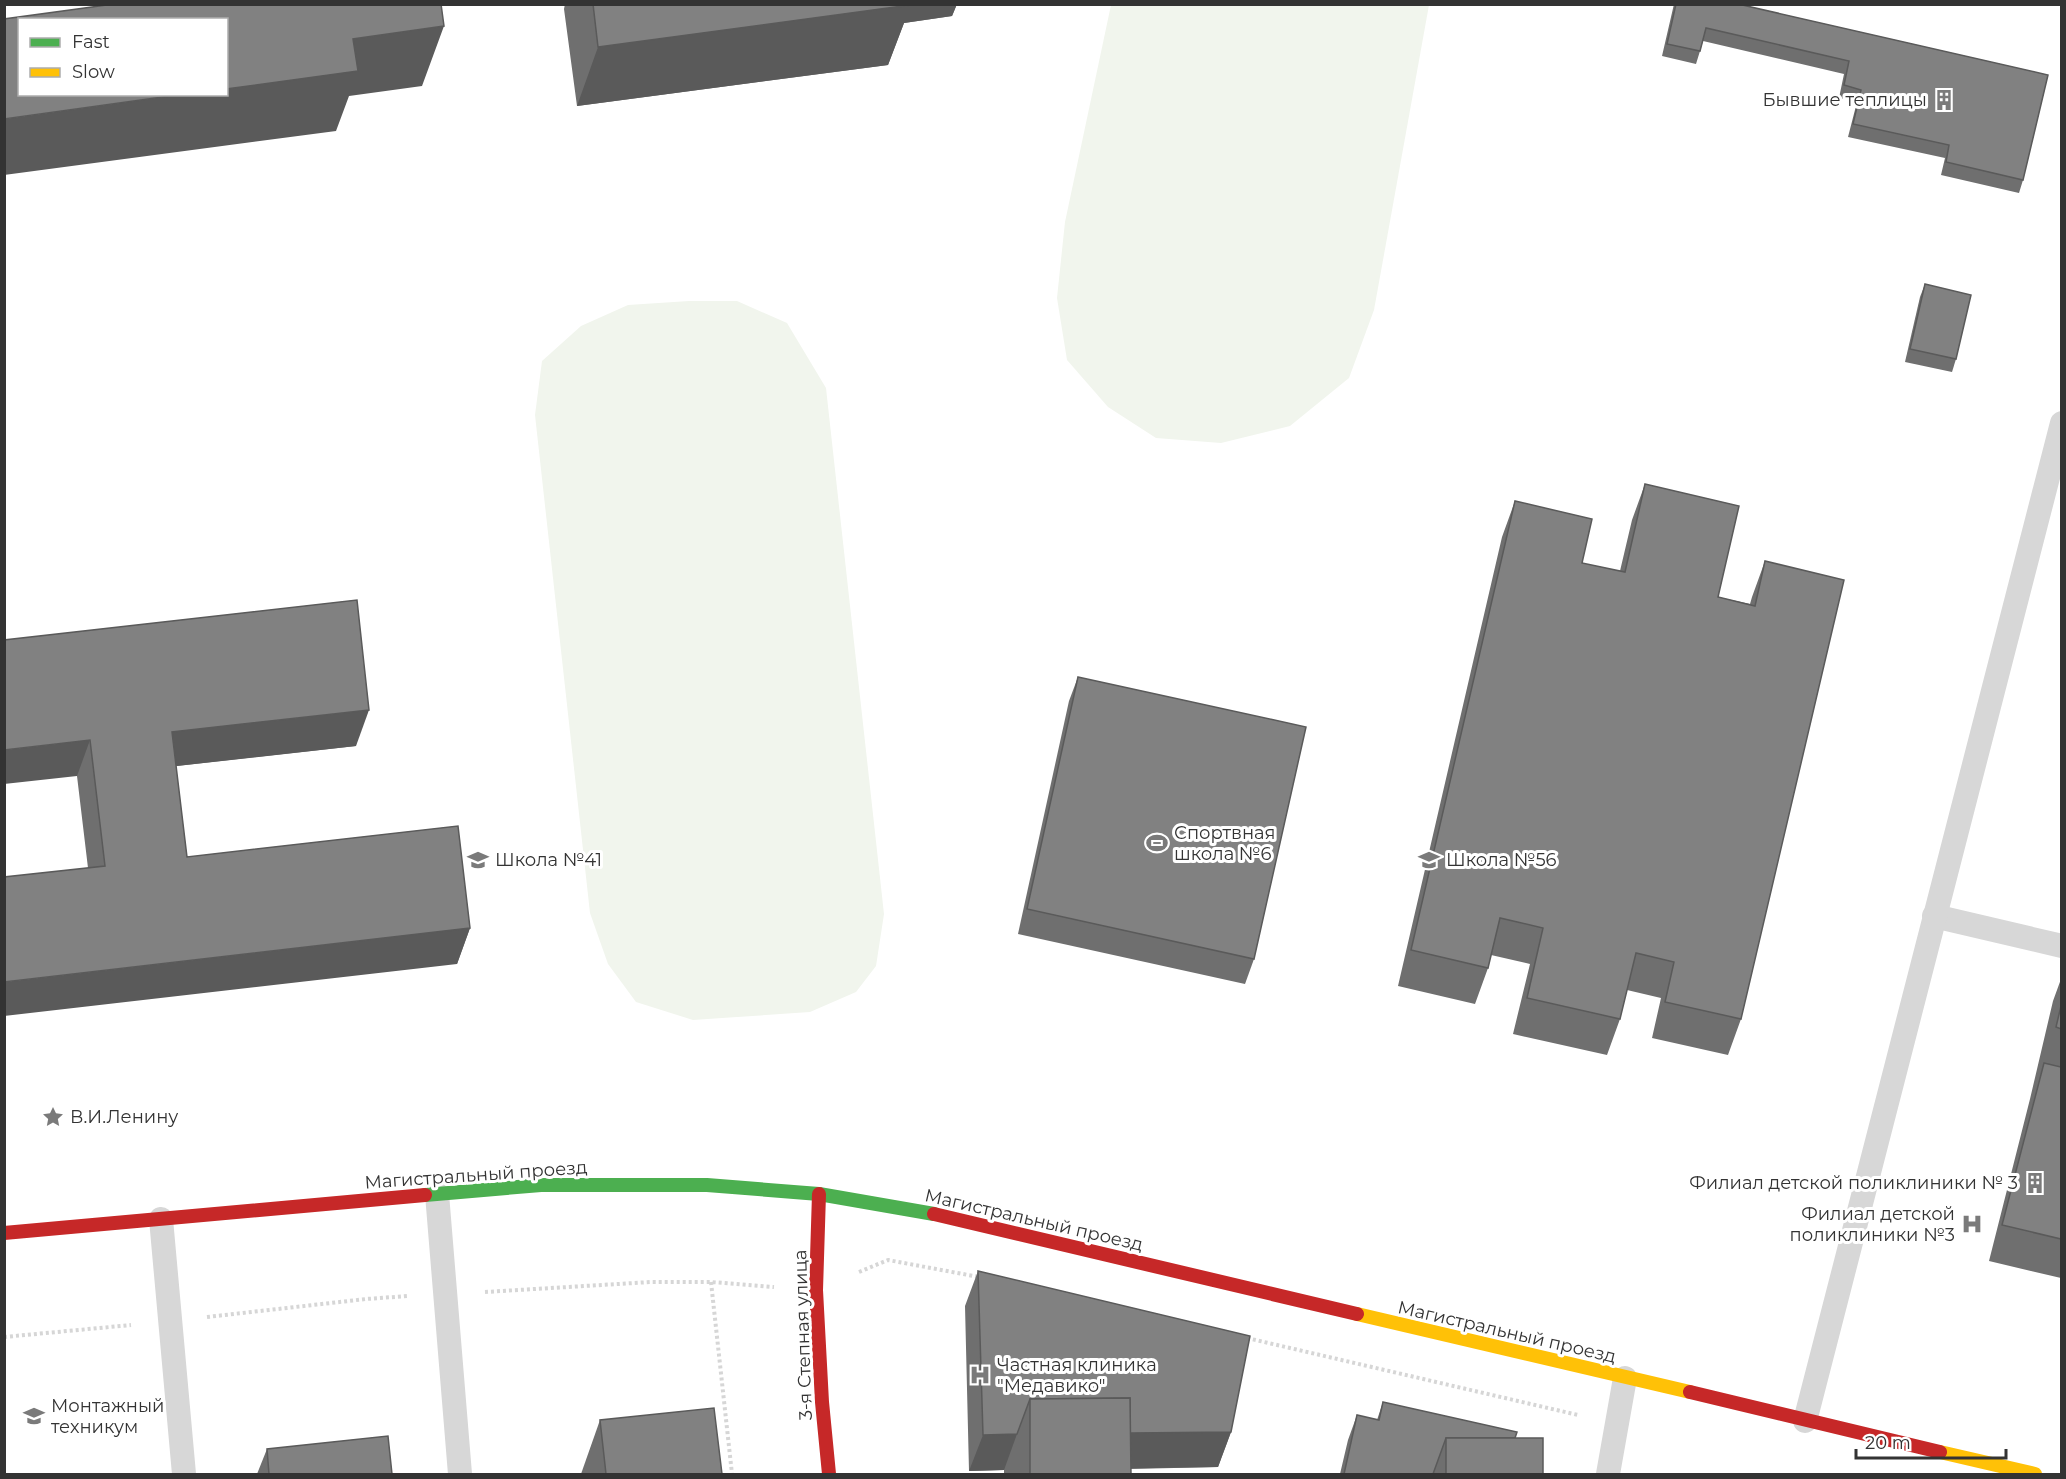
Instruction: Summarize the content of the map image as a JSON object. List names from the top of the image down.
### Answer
{
  "streets": {
    "main road": ["Магистральный проезд", "3-я Степная улица"]
  },
  "crossings": [
    ["Магистральный проезд", "3-я Степная улица"]
  ],
  "places": {
    "building": ["Бывшие теплицы", "Филиал детской поликлиники № 3"],
    "sports": ["Спортвная школа №6"],
    "school or university": ["Школа №41", "Школа №56", "Монтажный техникум"],
    "place": ["В.И.Ленину"],
    "hospital": ["Филиал детской поликлиники №3", "Частная клиника \"Медавико\""]
  },
  "legend": ["Fast", "Slow"],
  "scale_bar": "20 m"
}
